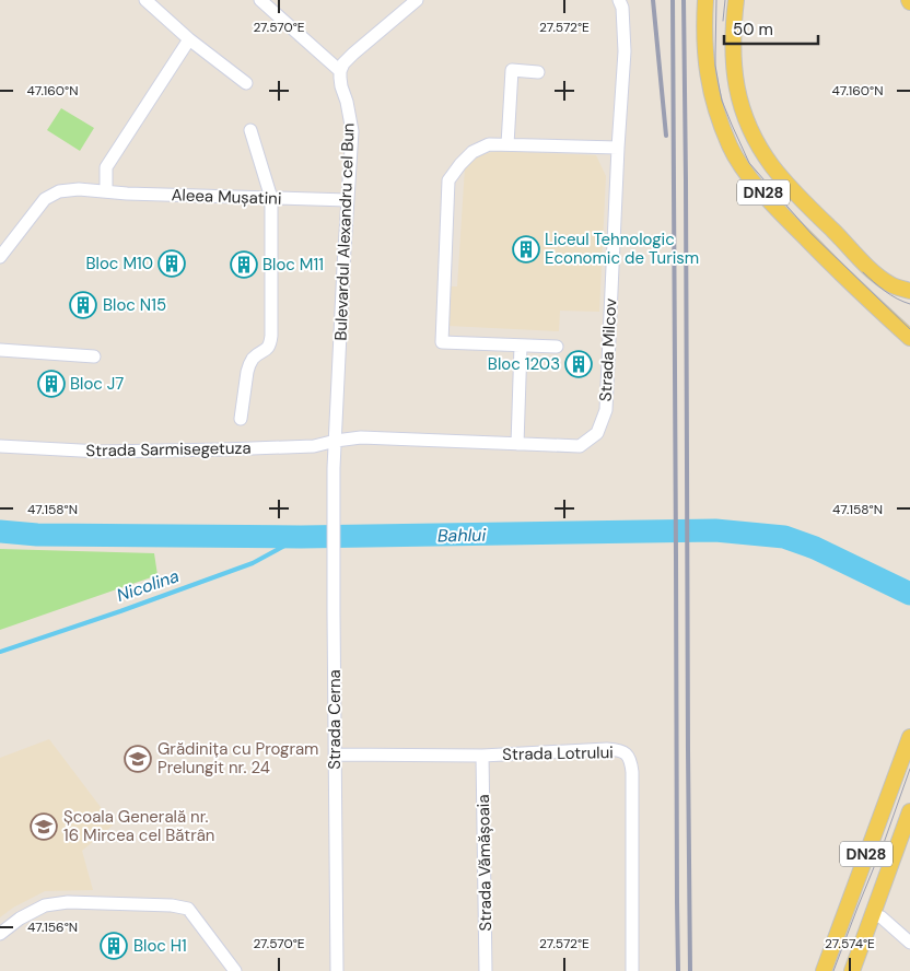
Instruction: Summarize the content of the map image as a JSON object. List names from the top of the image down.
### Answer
{
  "streets": {
    "main road": ["DN28"],
    "street": [
      "Aleea Mușatini",
      "Bulevardul Alexandru cel Bun",
      "Strada Milcov",
      "Strada Sarmisegetuza",
      "Strada Cerna",
      "Strada Lotrului",
      "Strada Vămășoaia"
    ]
  },
  "crossings": [
    ["Aleea Mușatini", "Bulevardul Alexandru cel Bun"],
    ["Bulevardul Alexandru cel Bun", "Strada Milcov"],
    ["Bulevardul Alexandru cel Bun", "Strada Sarmisegetuza"],
    ["Bulevardul Alexandru cel Bun", "Strada Cerna"],
    ["Strada Milcov", "Strada Sarmisegetuza"],
    ["Strada Cerna", "Strada Lotrului"],
    ["Strada Lotrului", "Strada Vămășoaia"]
  ],
  "water": ["Bahlui", "Nicolina"],
  "places": {
    "building": [
      "Liceul Tehnologic Economic de Turism",
      "Bloc M10",
      "Bloc M11",
      "Bloc N15",
      "Bloc 1203",
      "Bloc J7",
      "Bloc H1"
    ],
    "school or university": ["Grădinița cu Program Prelungit nr. 24", "Școala Generală nr. 16 Mircea cel Bătrân"]
  },
  "scale_bar": "50 m",
  "coordinates": [
    "27.570°E",
    "27.572°E",
    "47.160°N",
    "47.158°N",
    "47.156°N",
    "27.574°E"
  ]
}
